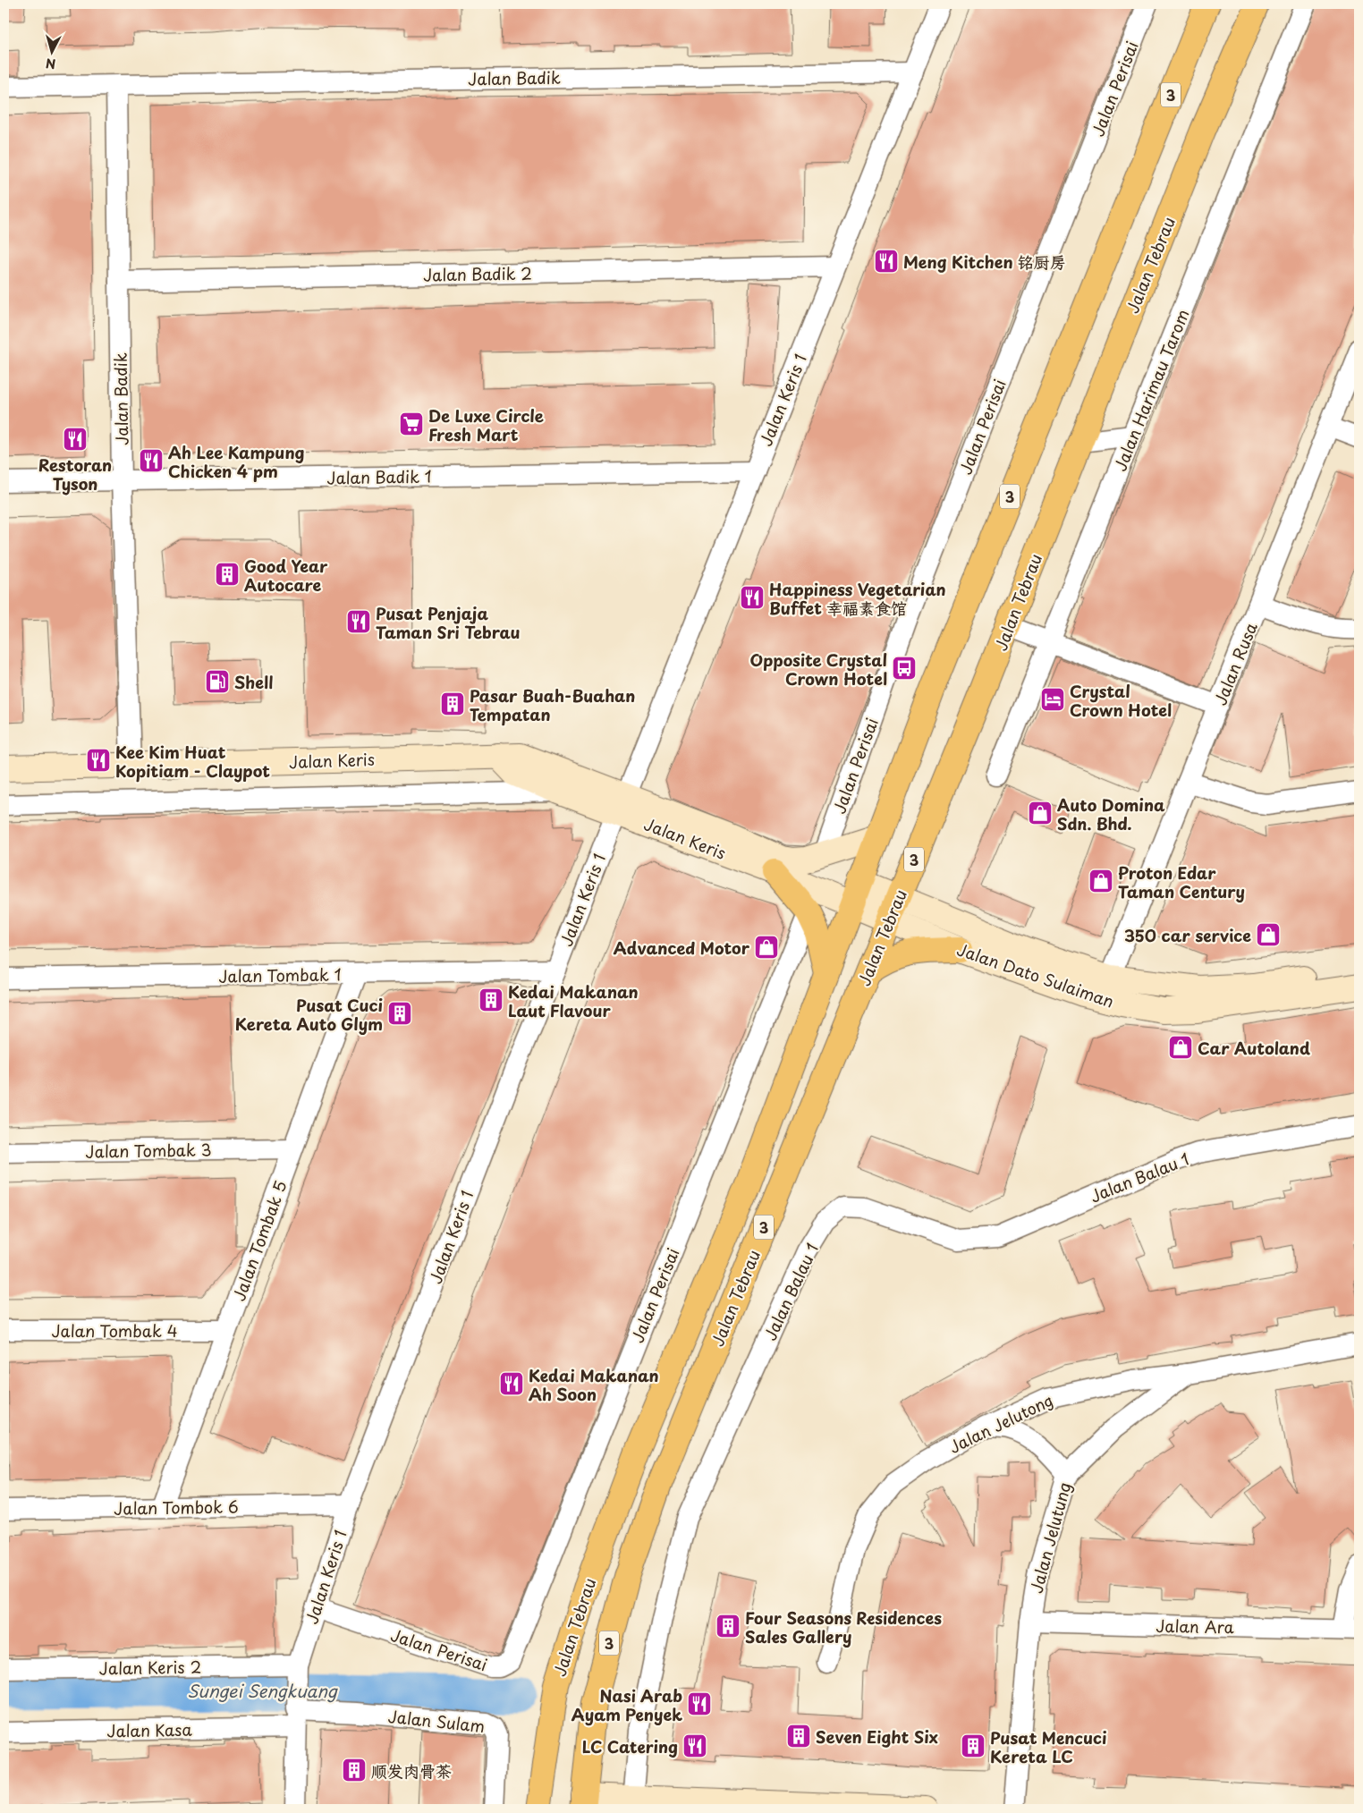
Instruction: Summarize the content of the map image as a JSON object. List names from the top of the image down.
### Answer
{
  "streets": {
    "highway": ["3", "Jalan Tebrau"],
    "street": [
      "Jalan Badik",
      "Jalan Perisai",
      "Jalan Badik 2",
      "Jalan Harimau Tarom",
      "Jalan Keris 1",
      "Jalan Badik 1",
      "Jalan Rusa",
      "Jalan Keris",
      "Jalan Tombak 1",
      "Jalan Dato Sulaiman",
      "Jalan Tombak 3",
      "Jalan Balau 1",
      "Jalan Tombak 5",
      "Jalan Tombak 4",
      "Jalan Jelutong",
      "Jalan Tombok 6",
      "Jalan Jelutung",
      "Jalan Ara",
      "Jalan Keris 2",
      "Jalan Sulam",
      "Jalan Kasa"
    ]
  },
  "crossings": [
    ["Jalan Badik", "Jalan Badik 2"],
    ["Jalan Badik", "Jalan Keris 1"],
    ["Jalan Badik", "Jalan Badik 1"],
    ["Jalan Badik", "Jalan Keris"],
    ["Jalan Perisai", "Jalan Keris 1"],
    ["Jalan Perisai", "Jalan Keris"],
    ["Jalan Tebrau", "Jalan Keris"],
    ["Jalan Tebrau", "Jalan Dato Sulaiman"],
    ["Jalan Badik 2", "Jalan Keris 1"],
    ["Jalan Keris 1", "Jalan Badik 1"],
    ["Jalan Keris 1", "Jalan Keris"],
    ["Jalan Keris 1", "Jalan Tombak 1"],
    ["Jalan Keris 1", "Jalan Tombok 6"],
    ["Jalan Keris 1", "Jalan Keris 2"],
    ["Jalan Keris 1", "Jalan Sulam"],
    ["Jalan Keris 1", "Jalan Kasa"],
    ["Jalan Rusa", "Jalan Dato Sulaiman"],
    ["Jalan Keris", "Jalan Dato Sulaiman"],
    ["Jalan Tombak 1", "Jalan Tombak 5"],
    ["Jalan Tombak 3", "Jalan Tombak 5"],
    ["Jalan Tombak 5", "Jalan Tombak 4"],
    ["Jalan Tombak 5", "Jalan Tombok 6"],
    ["Jalan Jelutong", "Jalan Jelutung"],
    ["Jalan Jelutung", "Jalan Ara"],
    ["Jalan Sulam", "Jalan Kasa"]
  ],
  "water": ["Sungei Sengkuang"],
  "places": {
    "restaurant": [
      "Meng Kitchen 铭厨房",
      "Restoran Tyson",
      "Ah Lee Kampung Chicken 4 pm",
      "Happiness Vegetarian Buffet 幸福素食馆",
      "Pusat Penjaja Taman Sri Tebrau",
      "Kee Kim Huat Kopitiam - Claypot",
      "Kedai Makanan Ah Soon",
      "Nasi Arab Ayam Penyek",
      "LC Catering"
    ],
    "supermarket": ["De Luxe Circle Fresh Mart"],
    "building": [
      "Good Year Autocare",
      "Pasar Buah-Buahan Tempatan",
      "Kedai Makanan Laut Flavour",
      "Pusat Cuci Kereta Auto Glym",
      "Four Seasons Residences Sales Gallery",
      "Seven Eight Six",
      "Pusat Mencuci Kereta LC",
      "顺发肉骨茶"
    ],
    "bus stop": ["Opposite Crystal Crown Hotel"],
    "fuel station": ["Shell"],
    "hotel": ["Crystal Crown Hotel"],
    "shop": [
      "Auto Domina Sdn. Bhd.",
      "Proton Edar Taman Century",
      "350 car service",
      "Advanced Motor",
      "Car Autoland"
    ]
  },
  "north": "bottom"
}
